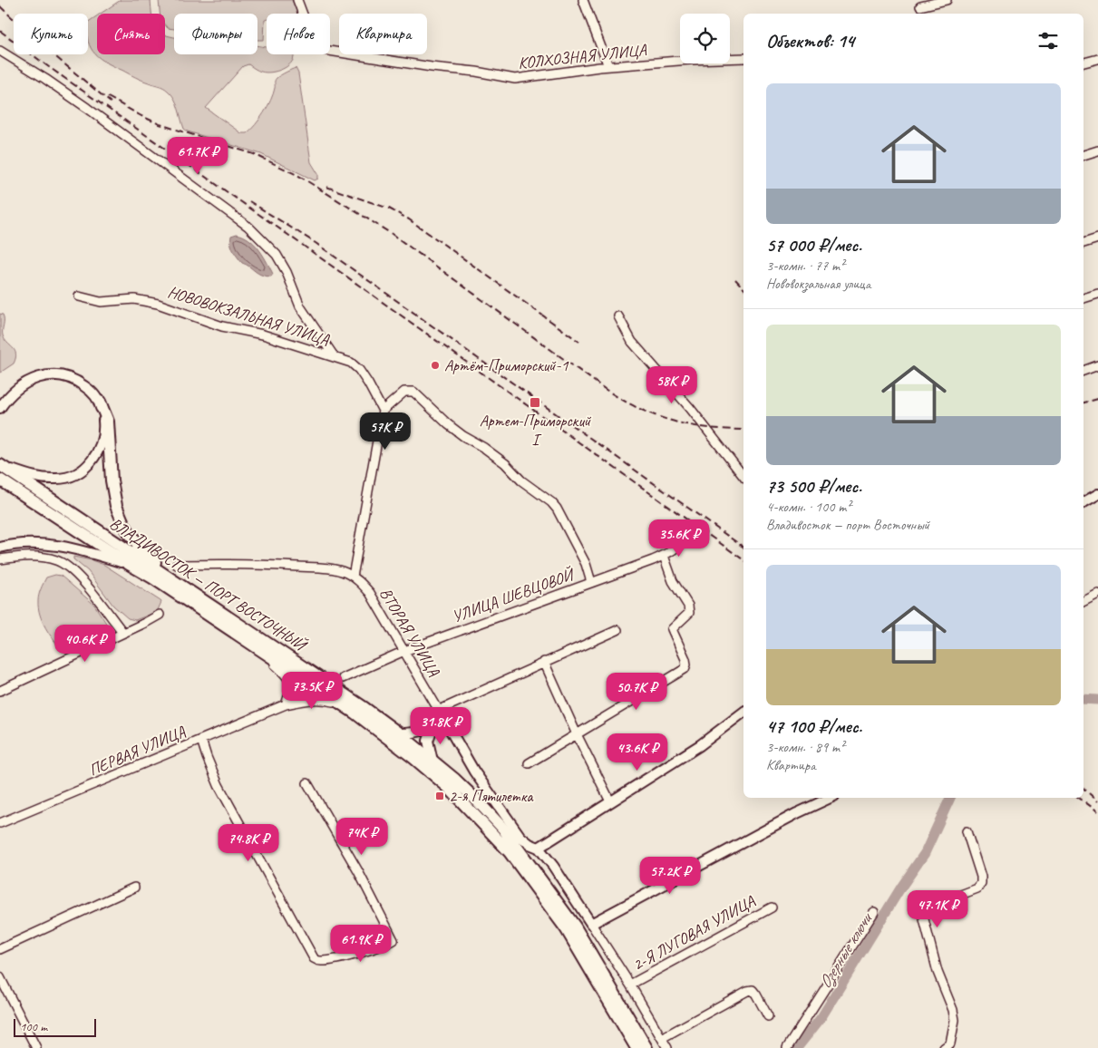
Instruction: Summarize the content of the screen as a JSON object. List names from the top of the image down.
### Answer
{
  "streets": {
    "highway": ["ВЛАДИВОСТОК — ПОРТ ВОСТОЧНЫЙ"],
    "main road": ["ВТОРАЯ УЛИЦА"],
    "street": [
      "КОЛХОЗНАЯ УЛИЦА",
      "НОВОВОКЗАЛЬНАЯ УЛИЦА",
      "УЛИЦА ШЕВЦОВОЙ",
      "ПЕРВАЯ УЛИЦА",
      "2-Я ЛУГОВАЯ УЛИЦА"
    ]
  },
  "crossings": [
    ["ВЛАДИВОСТОК — ПОРТ ВОСТОЧНЫЙ", "ПЕРВАЯ УЛИЦА"],
    ["УЛИЦА ШЕВЦОВОЙ", "ВТОРАЯ УЛИЦА"]
  ],
  "water": ["Озерные ключи"],
  "places": {
    "other": ["Артём-Приморский-1"],
    "transit": ["Артем-Приморский I", "2-я Пятилетка"]
  },
  "scale_bar": "100 m",
  "page": {
    "chip": [
      "Купить",
      "Снять",
      "Фильтры",
      "Новое",
      "Квартира"
    ],
    "heading": "Объектов: 14",
    "list": [
      {
        "name": "57 000 ₽/мес.",
        "note": "3-комн. · 77 m² · Нововокзальная улица"
      },
      {
        "name": "73 500 ₽/мес.",
        "note": "4-комн. · 100 m² · Владивосток — порт Восточный"
      },
      {
        "name": "47 100 ₽/мес.",
        "note": "3-комн. · 89 m² · Квартира"
      }
    ],
    "price": [
      "61.7K ₽",
      "58K ₽",
      "57K ₽",
      "35.6K ₽",
      "40.6K ₽",
      "73.5K ₽",
      "50.7K ₽",
      "31.8K ₽",
      "43.6K ₽",
      "74K ₽",
      "74.8K ₽",
      "57.2K ₽",
      "47.1K ₽",
      "61.9K ₽"
    ],
    "scale": "100 m"
  }
}
